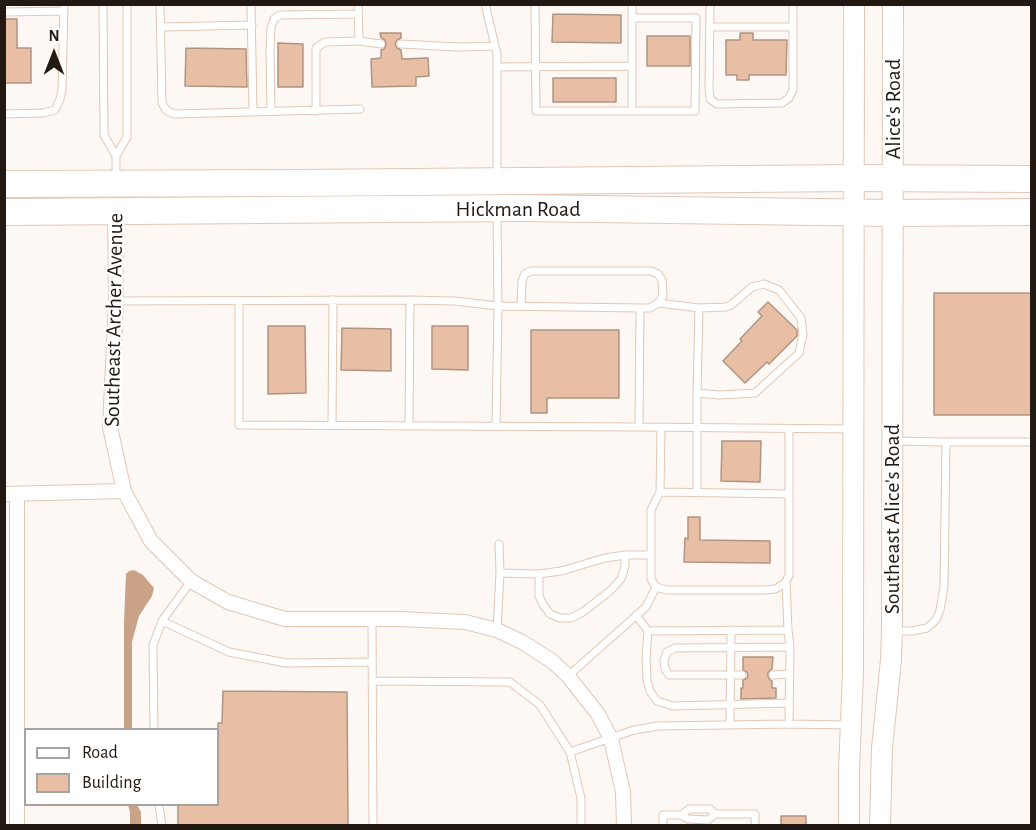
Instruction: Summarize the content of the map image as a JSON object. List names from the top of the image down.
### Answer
{
  "streets": {
    "highway": ["Hickman Road"],
    "main road": ["Alice's Road", "Southeast Alice's Road"],
    "street": ["Southeast Archer Avenue"]
  },
  "crossings": [
    ["Alice's Road", "Hickman Road"],
    ["Alice's Road", "Southeast Alice's Road"],
    ["Hickman Road", "Southeast Archer Avenue"],
    ["Hickman Road", "Southeast Alice's Road"]
  ],
  "legend": ["Road", "Building"],
  "north": "top"
}
